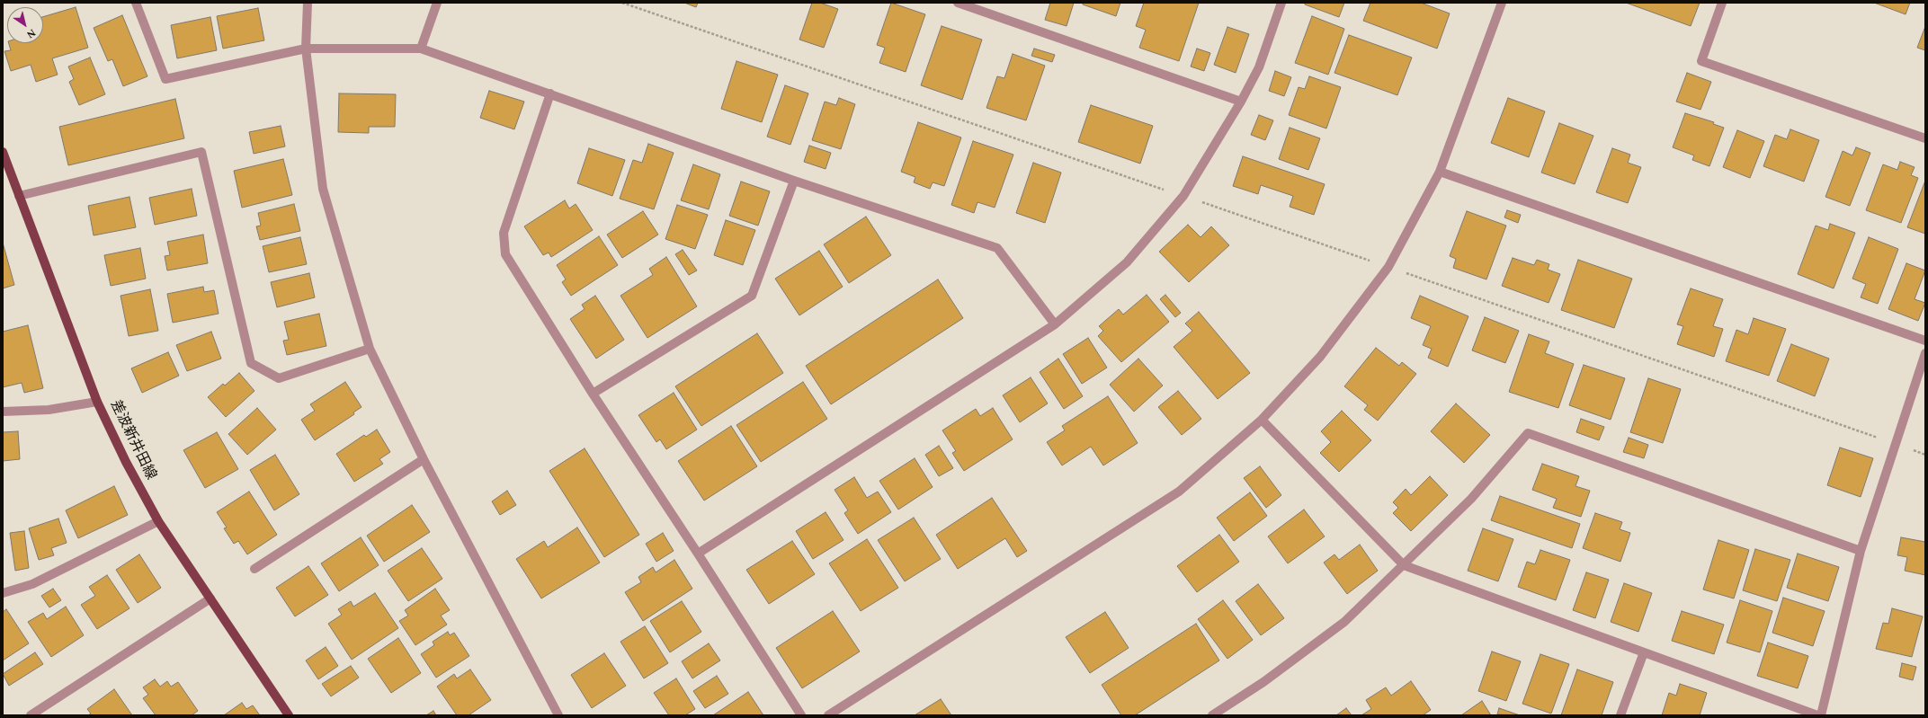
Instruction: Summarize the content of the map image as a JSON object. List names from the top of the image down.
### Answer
{
  "streets": {
    "main road": ["差波新井田線"]
  },
  "north": "bottom right"
}
